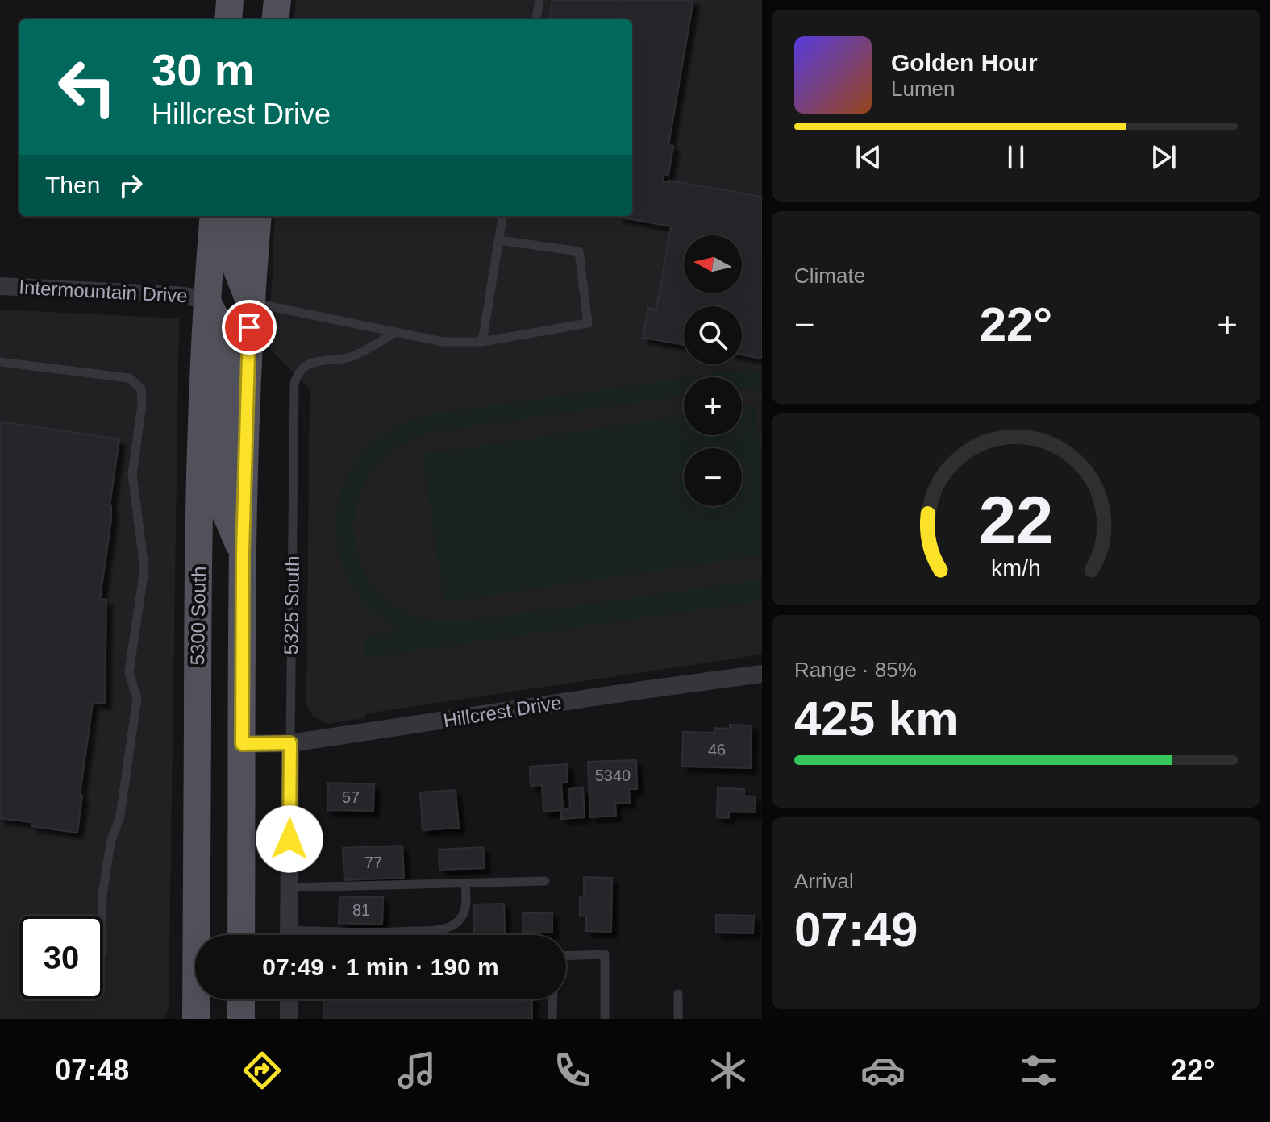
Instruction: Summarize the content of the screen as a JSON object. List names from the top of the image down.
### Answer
{
  "streets": {
    "main road": ["5300 South"],
    "street": ["Intermountain Drive", "5325 South", "Hillcrest Drive"]
  },
  "crossings": [
    ["Intermountain Drive", "5300 South"],
    ["5325 South", "Hillcrest Drive"]
  ],
  "house_numbers": [
    "46",
    "5340",
    "57",
    "77",
    "81"
  ],
  "north": "left",
  "page": {
    "turn": ["30 m", "Hillcrest Drive"],
    "song": ["Golden Hour", "Lumen"],
    "then": "Then",
    "tile": [
      "Climate",
      ["Range · 85%", "425 km"],
      ["Arrival", "07:49"]
    ],
    "map_buttons": ["+", "−"],
    "heat": ["−", "22°", "+"],
    "limit": "30",
    "trip": "07:49 · 1 min · 190 m",
    "tabs": ["07:48", "22°"],
    "gauge": ["22", "km/h"]
  }
}
